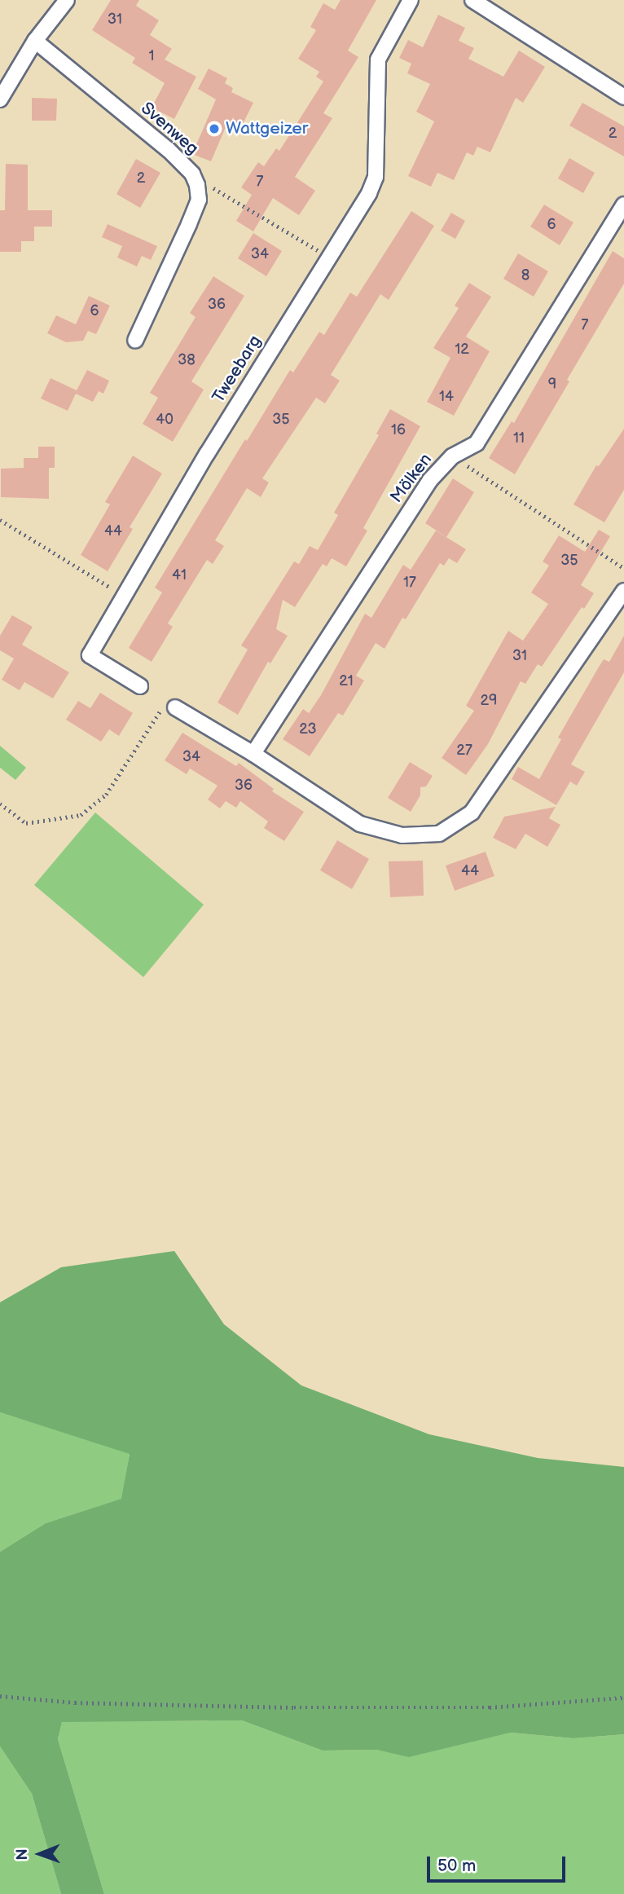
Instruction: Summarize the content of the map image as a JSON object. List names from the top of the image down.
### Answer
{
  "streets": {
    "street": ["Svenweg", "Tweebarg", "Mölken"]
  },
  "places": ["Wattgeizer"],
  "house_numbers": [
    "31",
    "1",
    "2",
    "2",
    "7",
    "6",
    "34",
    "8",
    "36",
    "6",
    "7",
    "12",
    "38",
    "9",
    "14",
    "40",
    "35",
    "16",
    "11",
    "44",
    "35",
    "41",
    "17",
    "31",
    "21",
    "29",
    "23",
    "27",
    "34",
    "36",
    "44"
  ],
  "scale_bar": "50 m",
  "north": "left"
}
